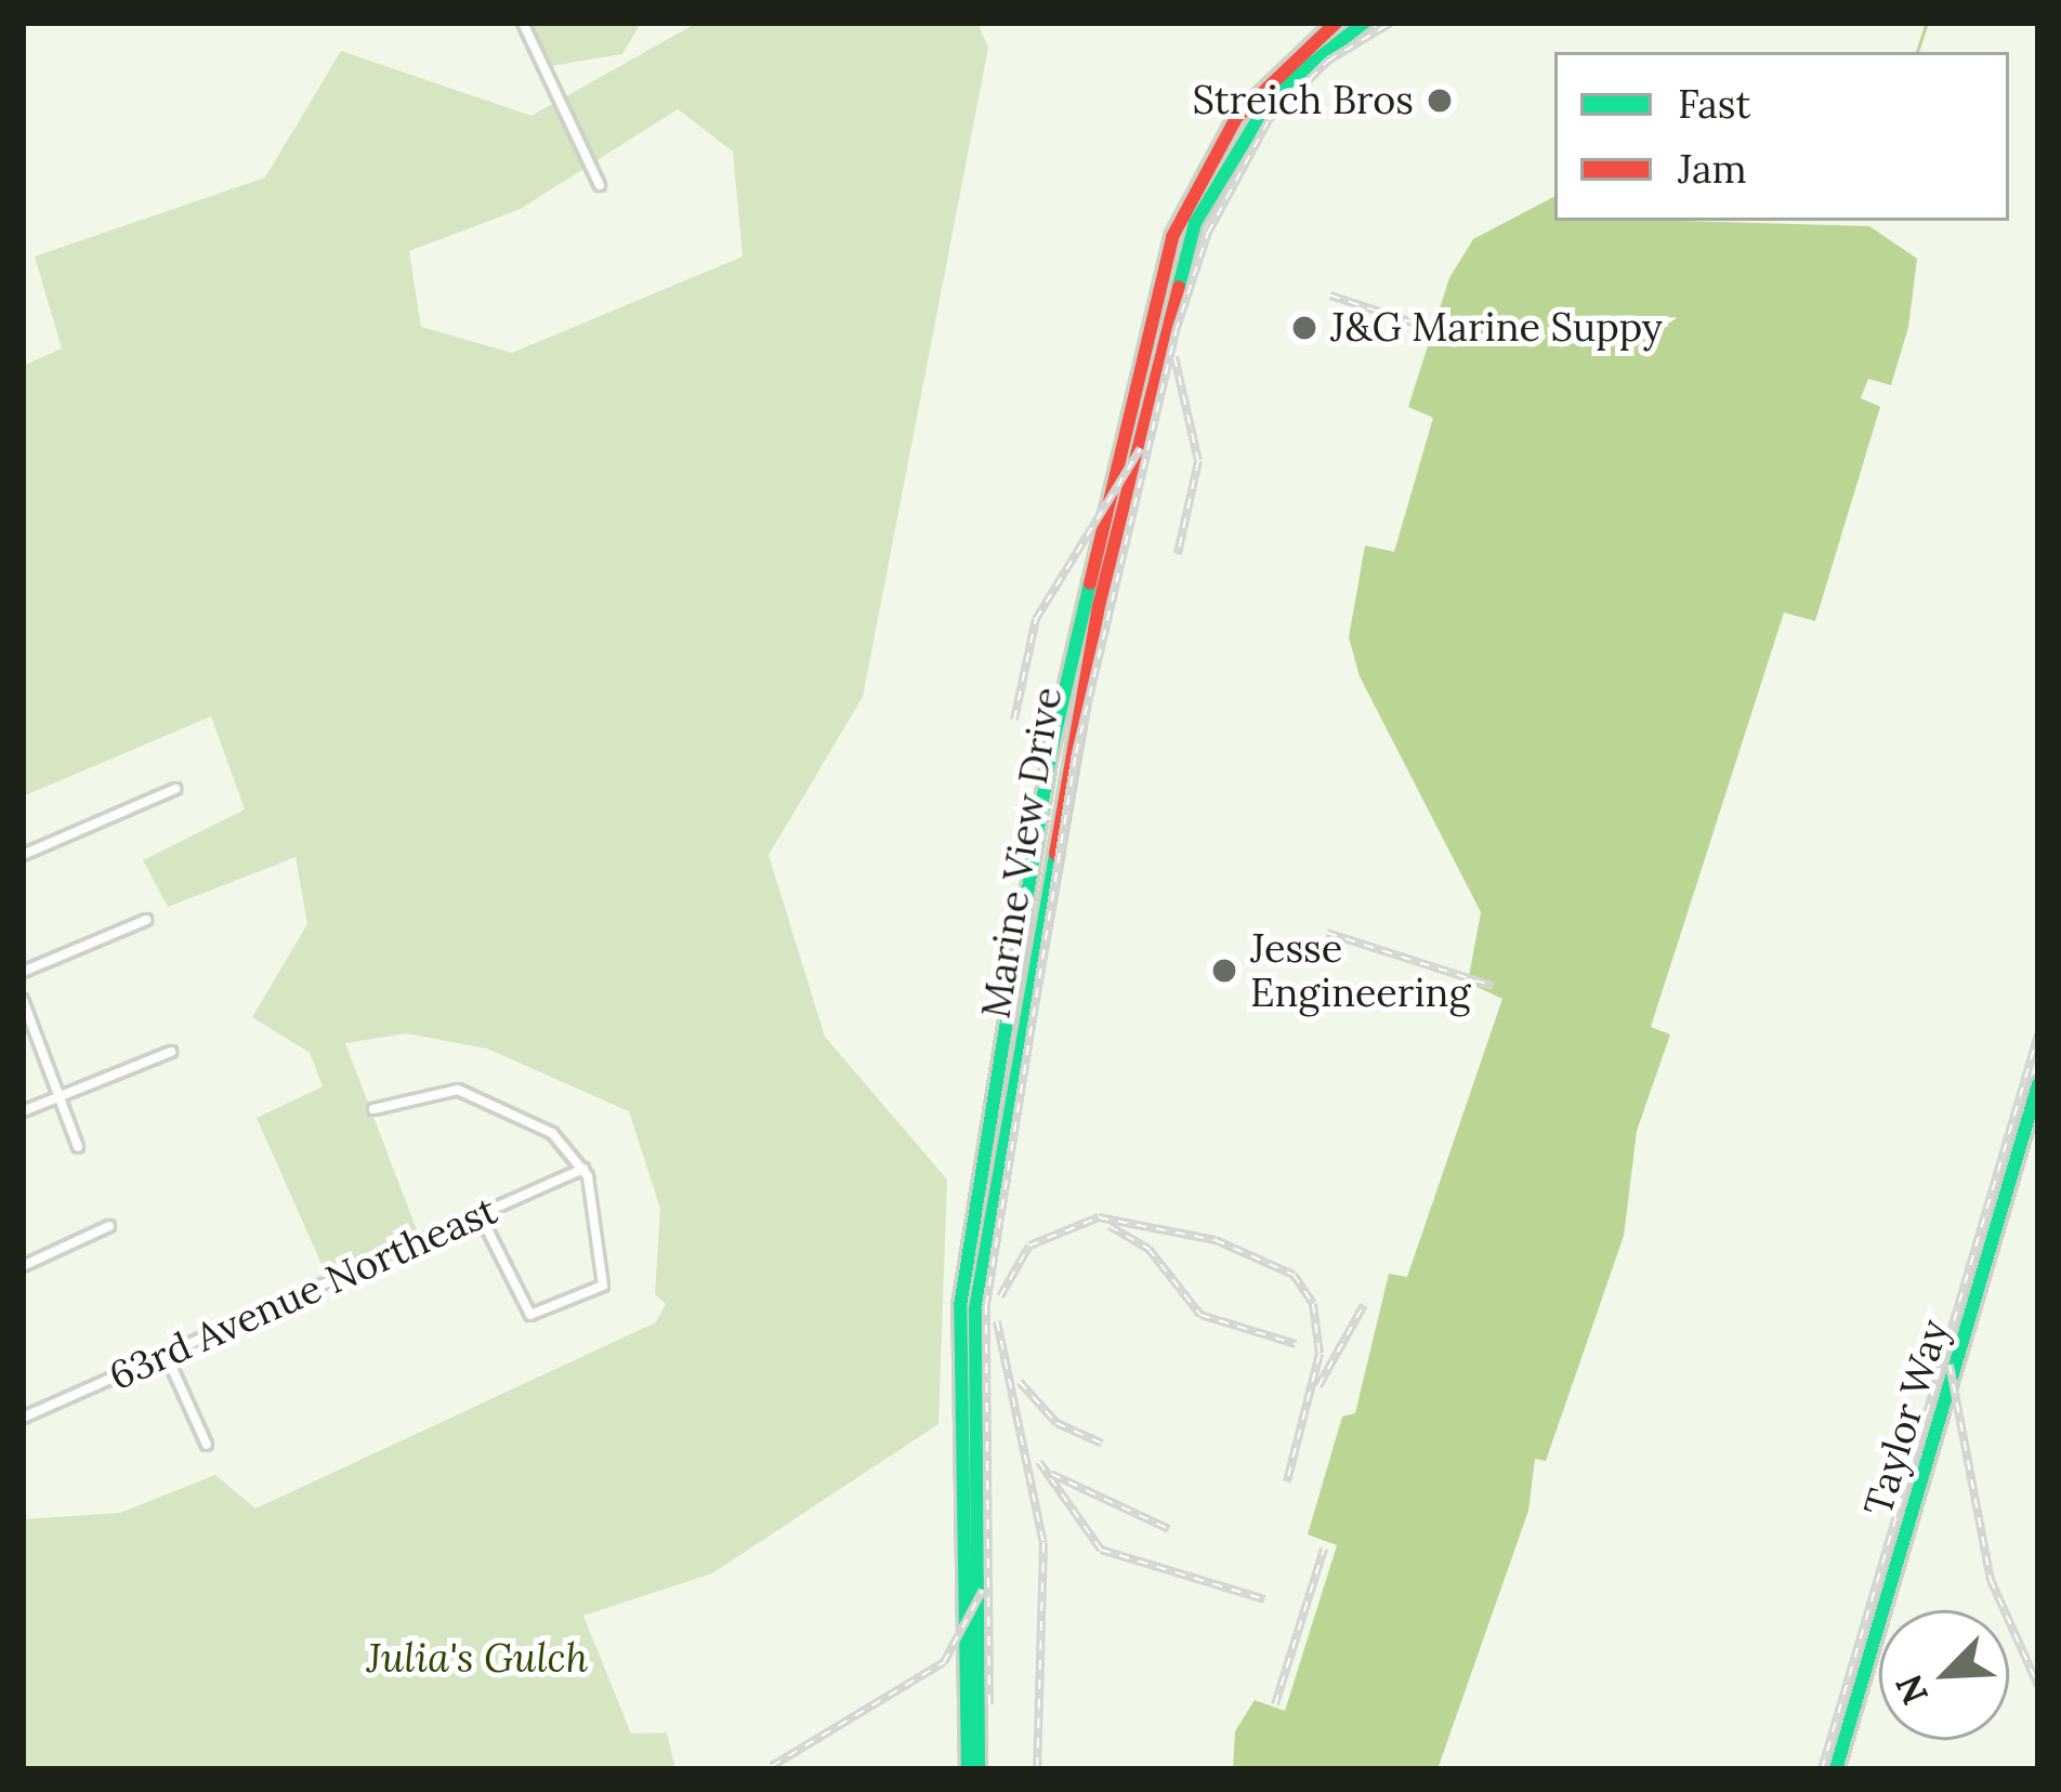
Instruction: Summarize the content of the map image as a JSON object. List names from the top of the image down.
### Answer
{
  "streets": {
    "main road": ["Marine View Drive", "Taylor Way"],
    "street": ["63rd Avenue Northeast"]
  },
  "parks": ["Julia's Gulch"],
  "places": ["Streich Bros", "J&G Marine Suppy", "Jesse Engineering"],
  "legend": ["Fast", "Jam"],
  "north": "bottom left"
}
